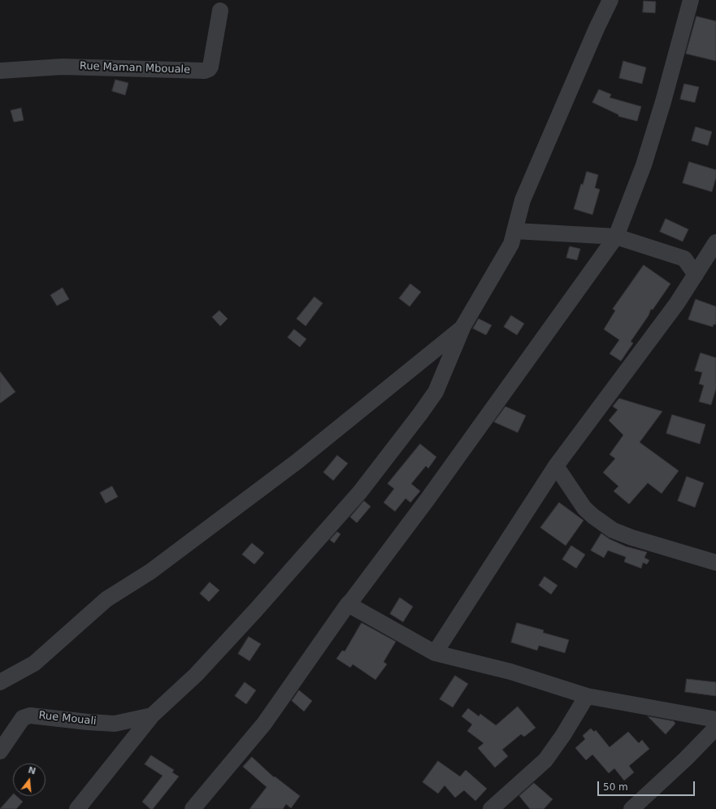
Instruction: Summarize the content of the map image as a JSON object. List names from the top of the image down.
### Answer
{
  "streets": {
    "street": ["Rue Maman Mbouale", "Rue Mouali"]
  },
  "scale_bar": "50 m",
  "north": "top"
}
